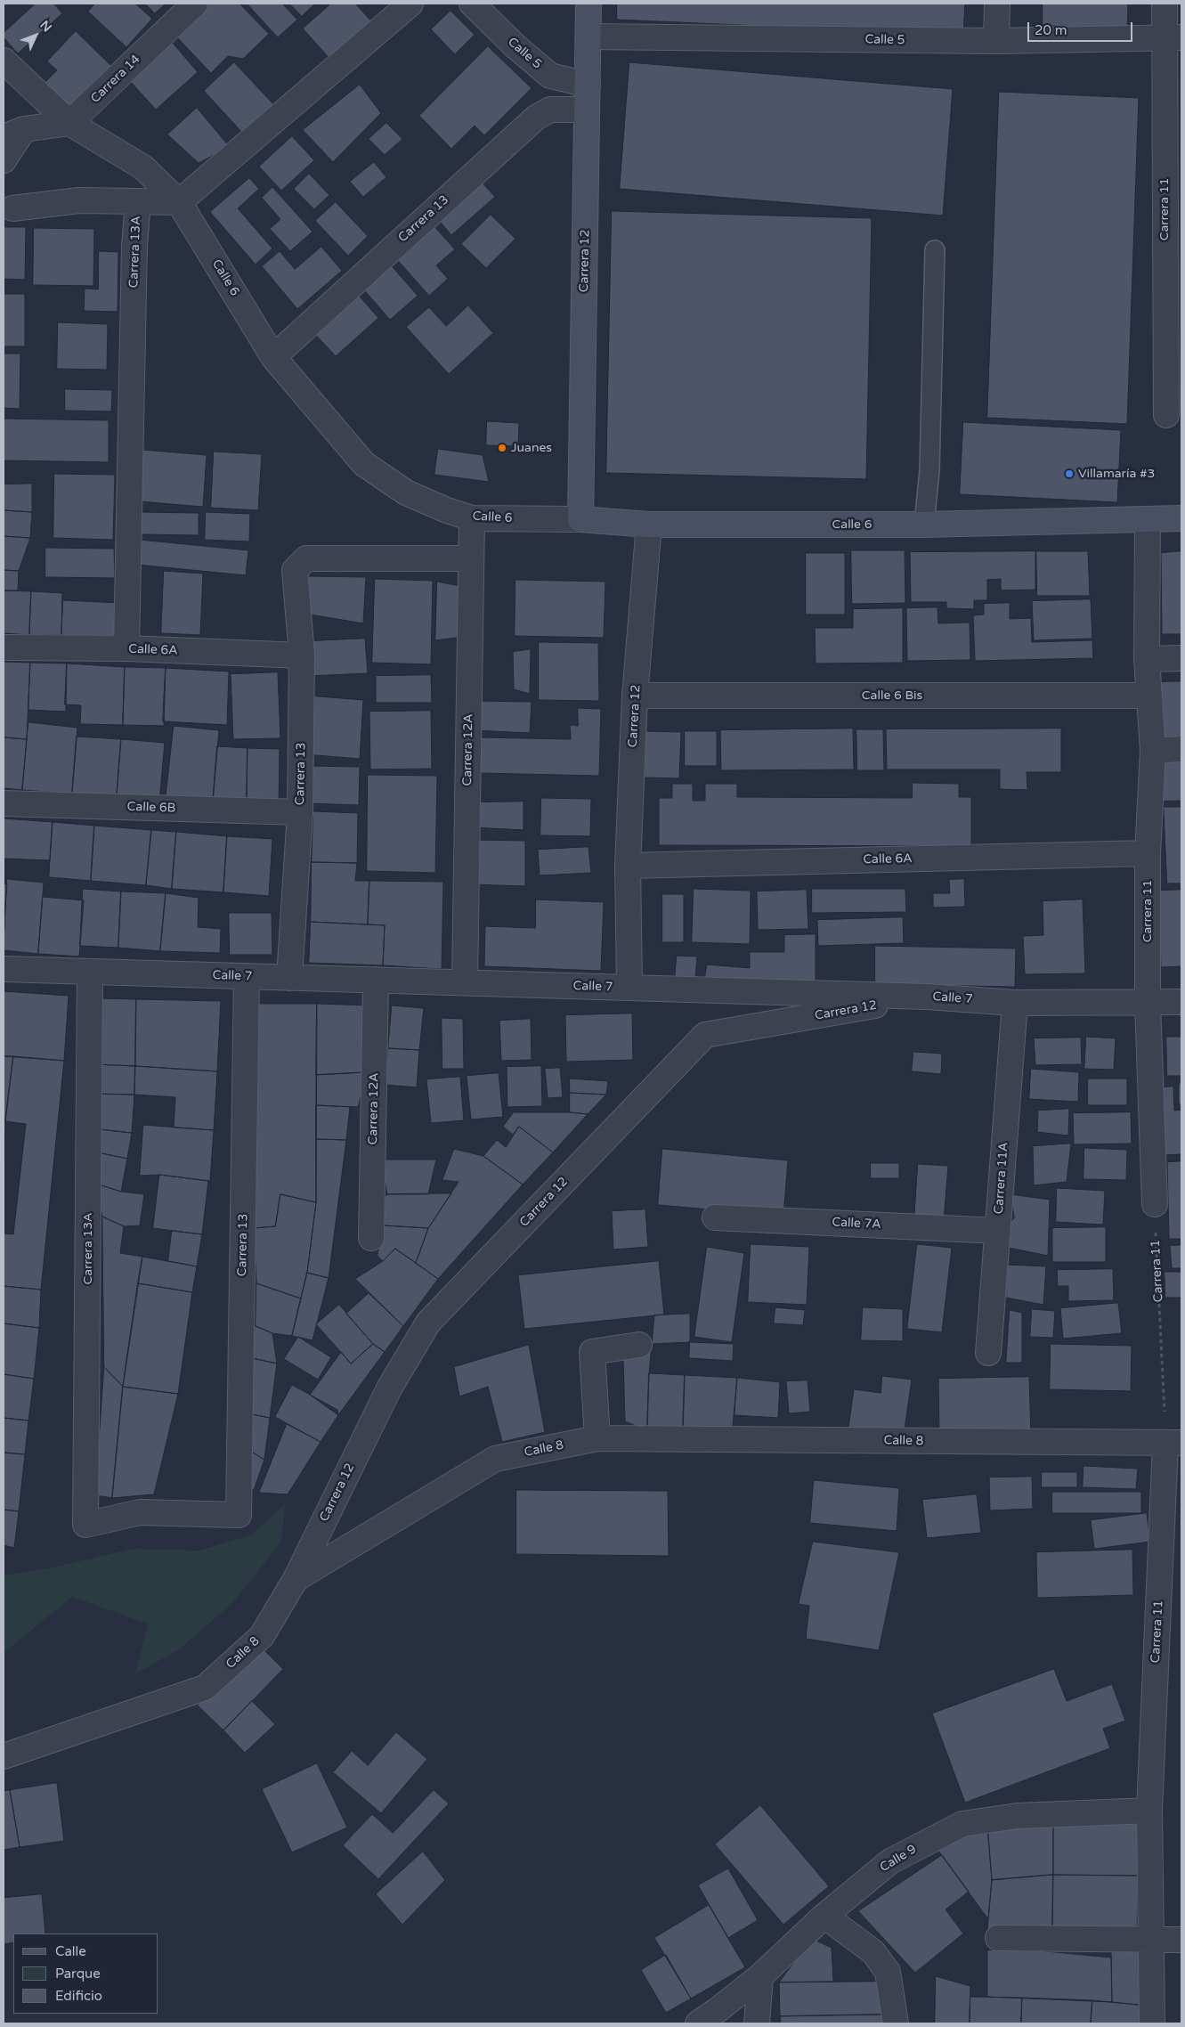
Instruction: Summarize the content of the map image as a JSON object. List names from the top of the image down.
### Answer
{
  "streets": {
    "main road": ["Carrera 12", "Calle 6"],
    "street": [
      "Calle 5",
      "Carrera 14",
      "Carrera 11",
      "Carrera 13",
      "Carrera 13A",
      "Calle 6A",
      "Calle 6 Bis",
      "Carrera 12A",
      "Calle 6B",
      "Calle 7",
      "Carrera 11A",
      "Calle 7A",
      "Calle 8",
      "Calle 9"
    ]
  },
  "crossings": [
    ["Calle 5", "Carrera 11"],
    ["Calle 5", "Carrera 12"],
    ["Carrera 14", "Calle 6"],
    ["Carrera 11", "Calle 6"],
    ["Carrera 11", "Calle 6A"],
    ["Carrera 11", "Calle 6 Bis"],
    ["Carrera 11", "Calle 7"],
    ["Carrera 11", "Calle 8"],
    ["Carrera 11", "Calle 9"],
    ["Carrera 13", "Carrera 13A"],
    ["Carrera 13", "Carrera 12"],
    ["Carrera 13", "Calle 6"],
    ["Carrera 13", "Calle 6A"],
    ["Carrera 13", "Carrera 12A"],
    ["Carrera 13", "Calle 6B"],
    ["Carrera 13", "Calle 7"],
    ["Carrera 13A", "Calle 6"],
    ["Carrera 13A", "Calle 6A"],
    ["Carrera 13A", "Calle 7"],
    ["Carrera 12", "Calle 6"],
    ["Carrera 12", "Calle 6A"],
    ["Carrera 12", "Calle 6 Bis"],
    ["Carrera 12", "Calle 7"],
    ["Carrera 12", "Calle 8"],
    ["Calle 6", "Carrera 12A"],
    ["Carrera 12A", "Calle 7"],
    ["Calle 7", "Carrera 11A"],
    ["Carrera 11A", "Calle 7A"]
  ],
  "places": ["Juanes", "Villamaría #3"],
  "legend": ["Calle", "Parque", "Edificio"],
  "scale_bar": "20 m",
  "north": "top right"
}
